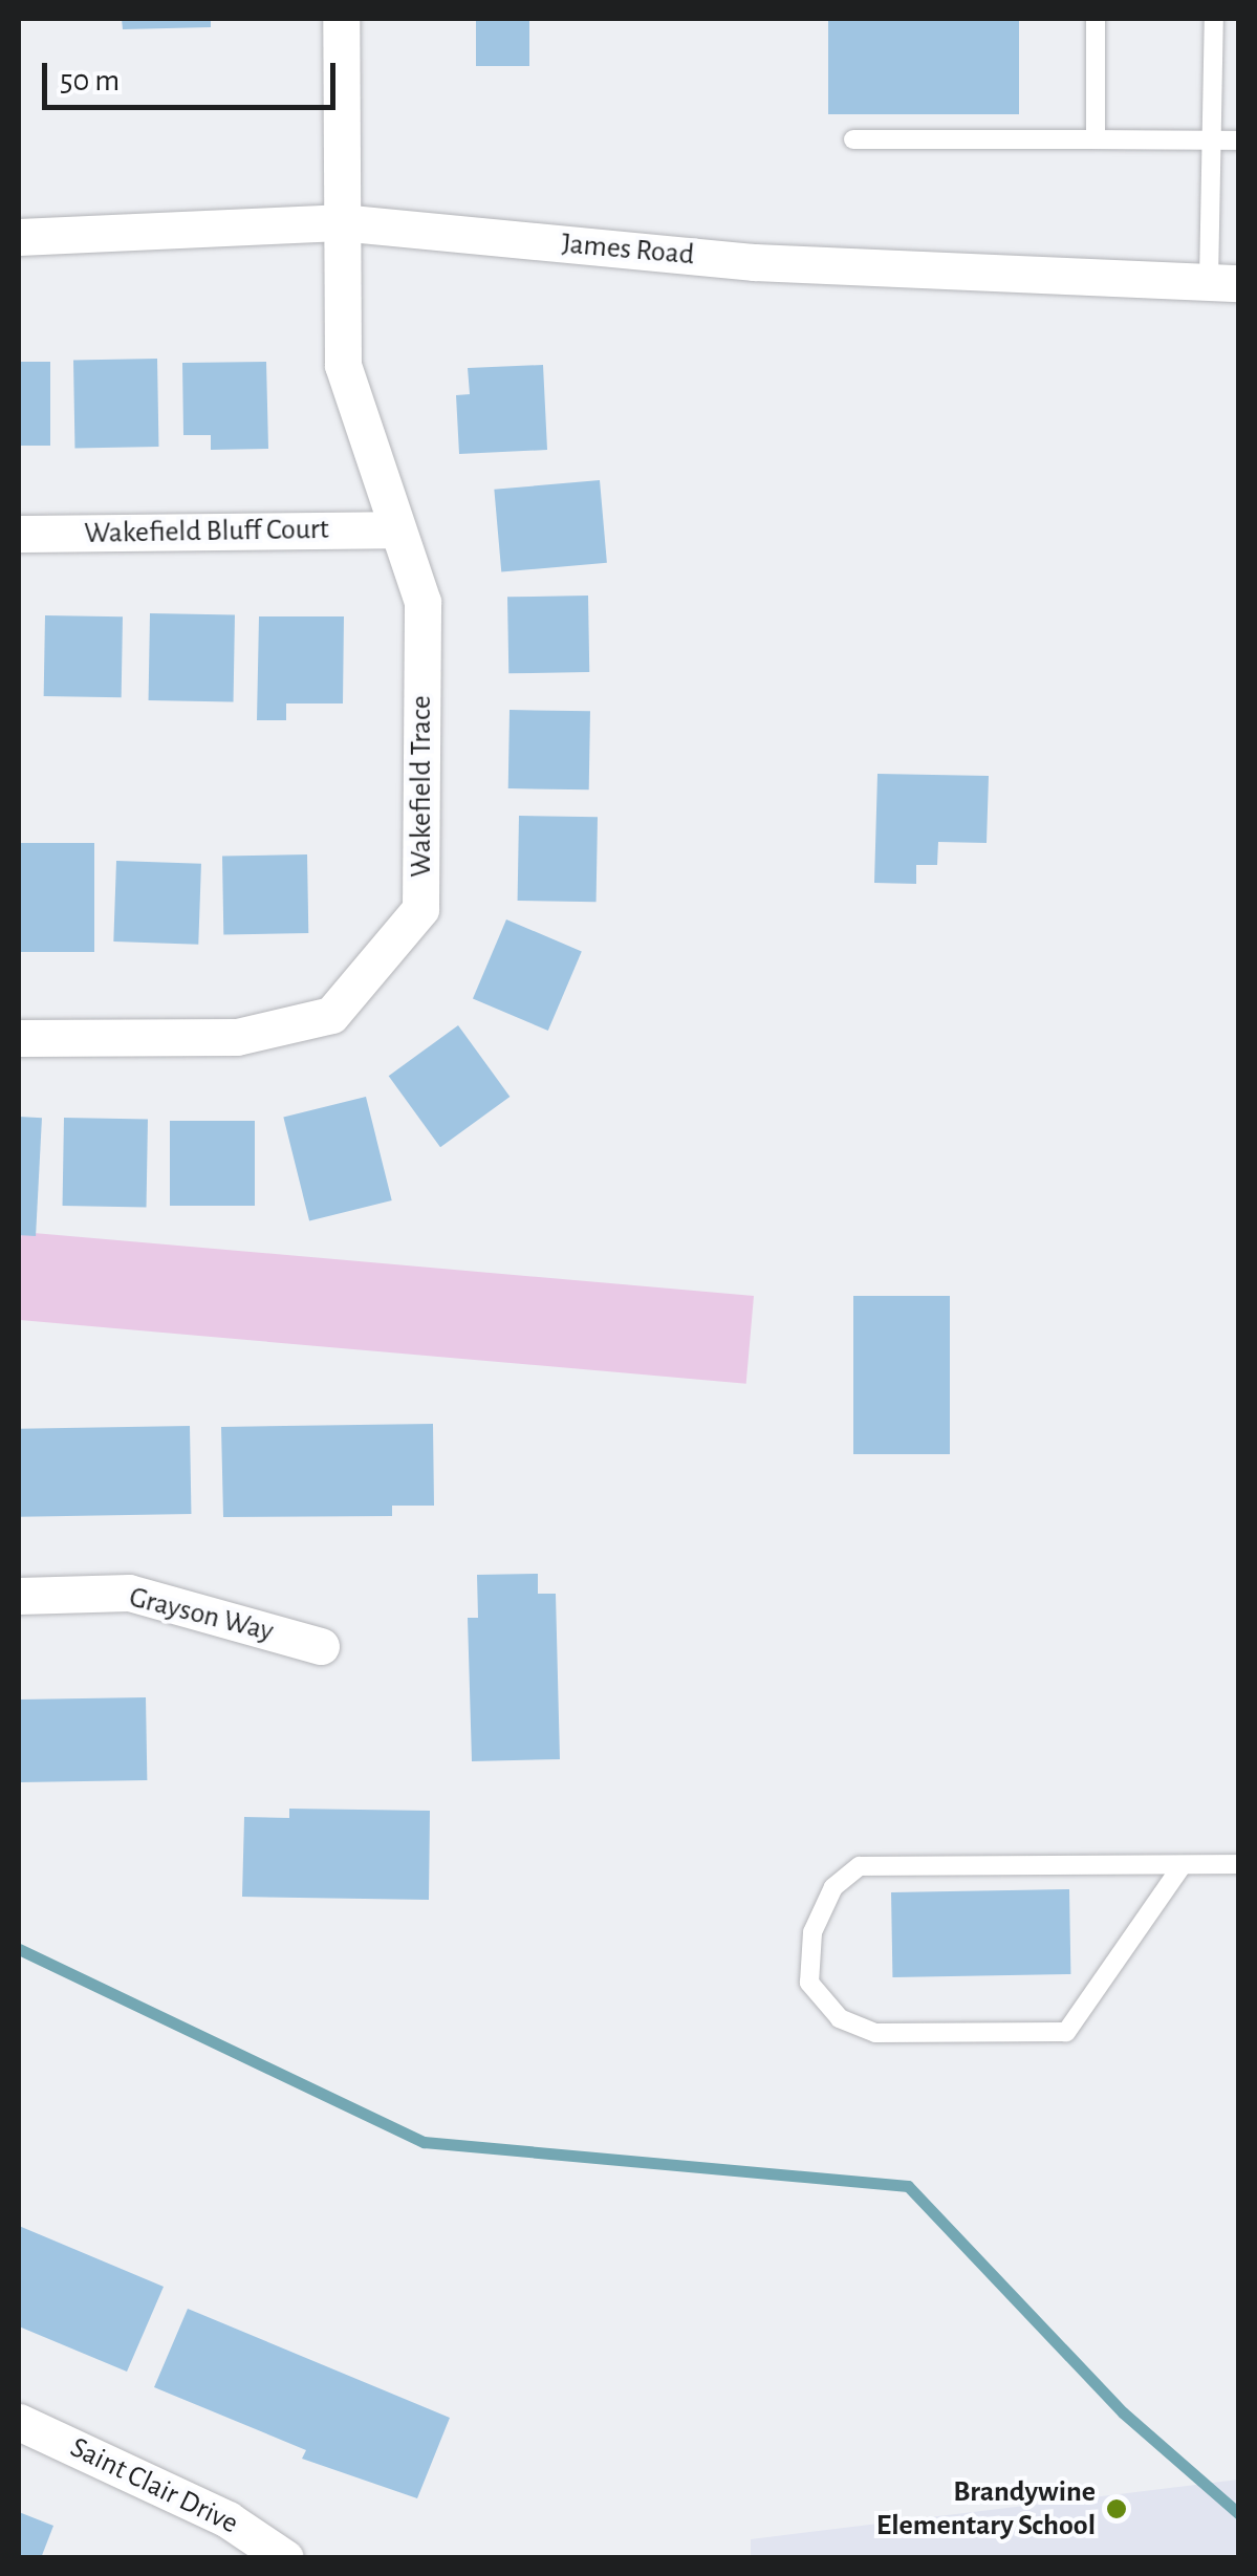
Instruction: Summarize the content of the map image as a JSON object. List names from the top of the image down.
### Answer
{
  "streets": {
    "street": [
      "James Road",
      "Wakefield Bluff Court",
      "Wakefield Trace",
      "Grayson Way",
      "Saint Clair Drive"
    ]
  },
  "crossings": [
    ["James Road", "Wakefield Trace"],
    ["Wakefield Bluff Court", "Wakefield Trace"]
  ],
  "places": ["Brandywine Elementary School"],
  "scale_bar": "50 m"
}
